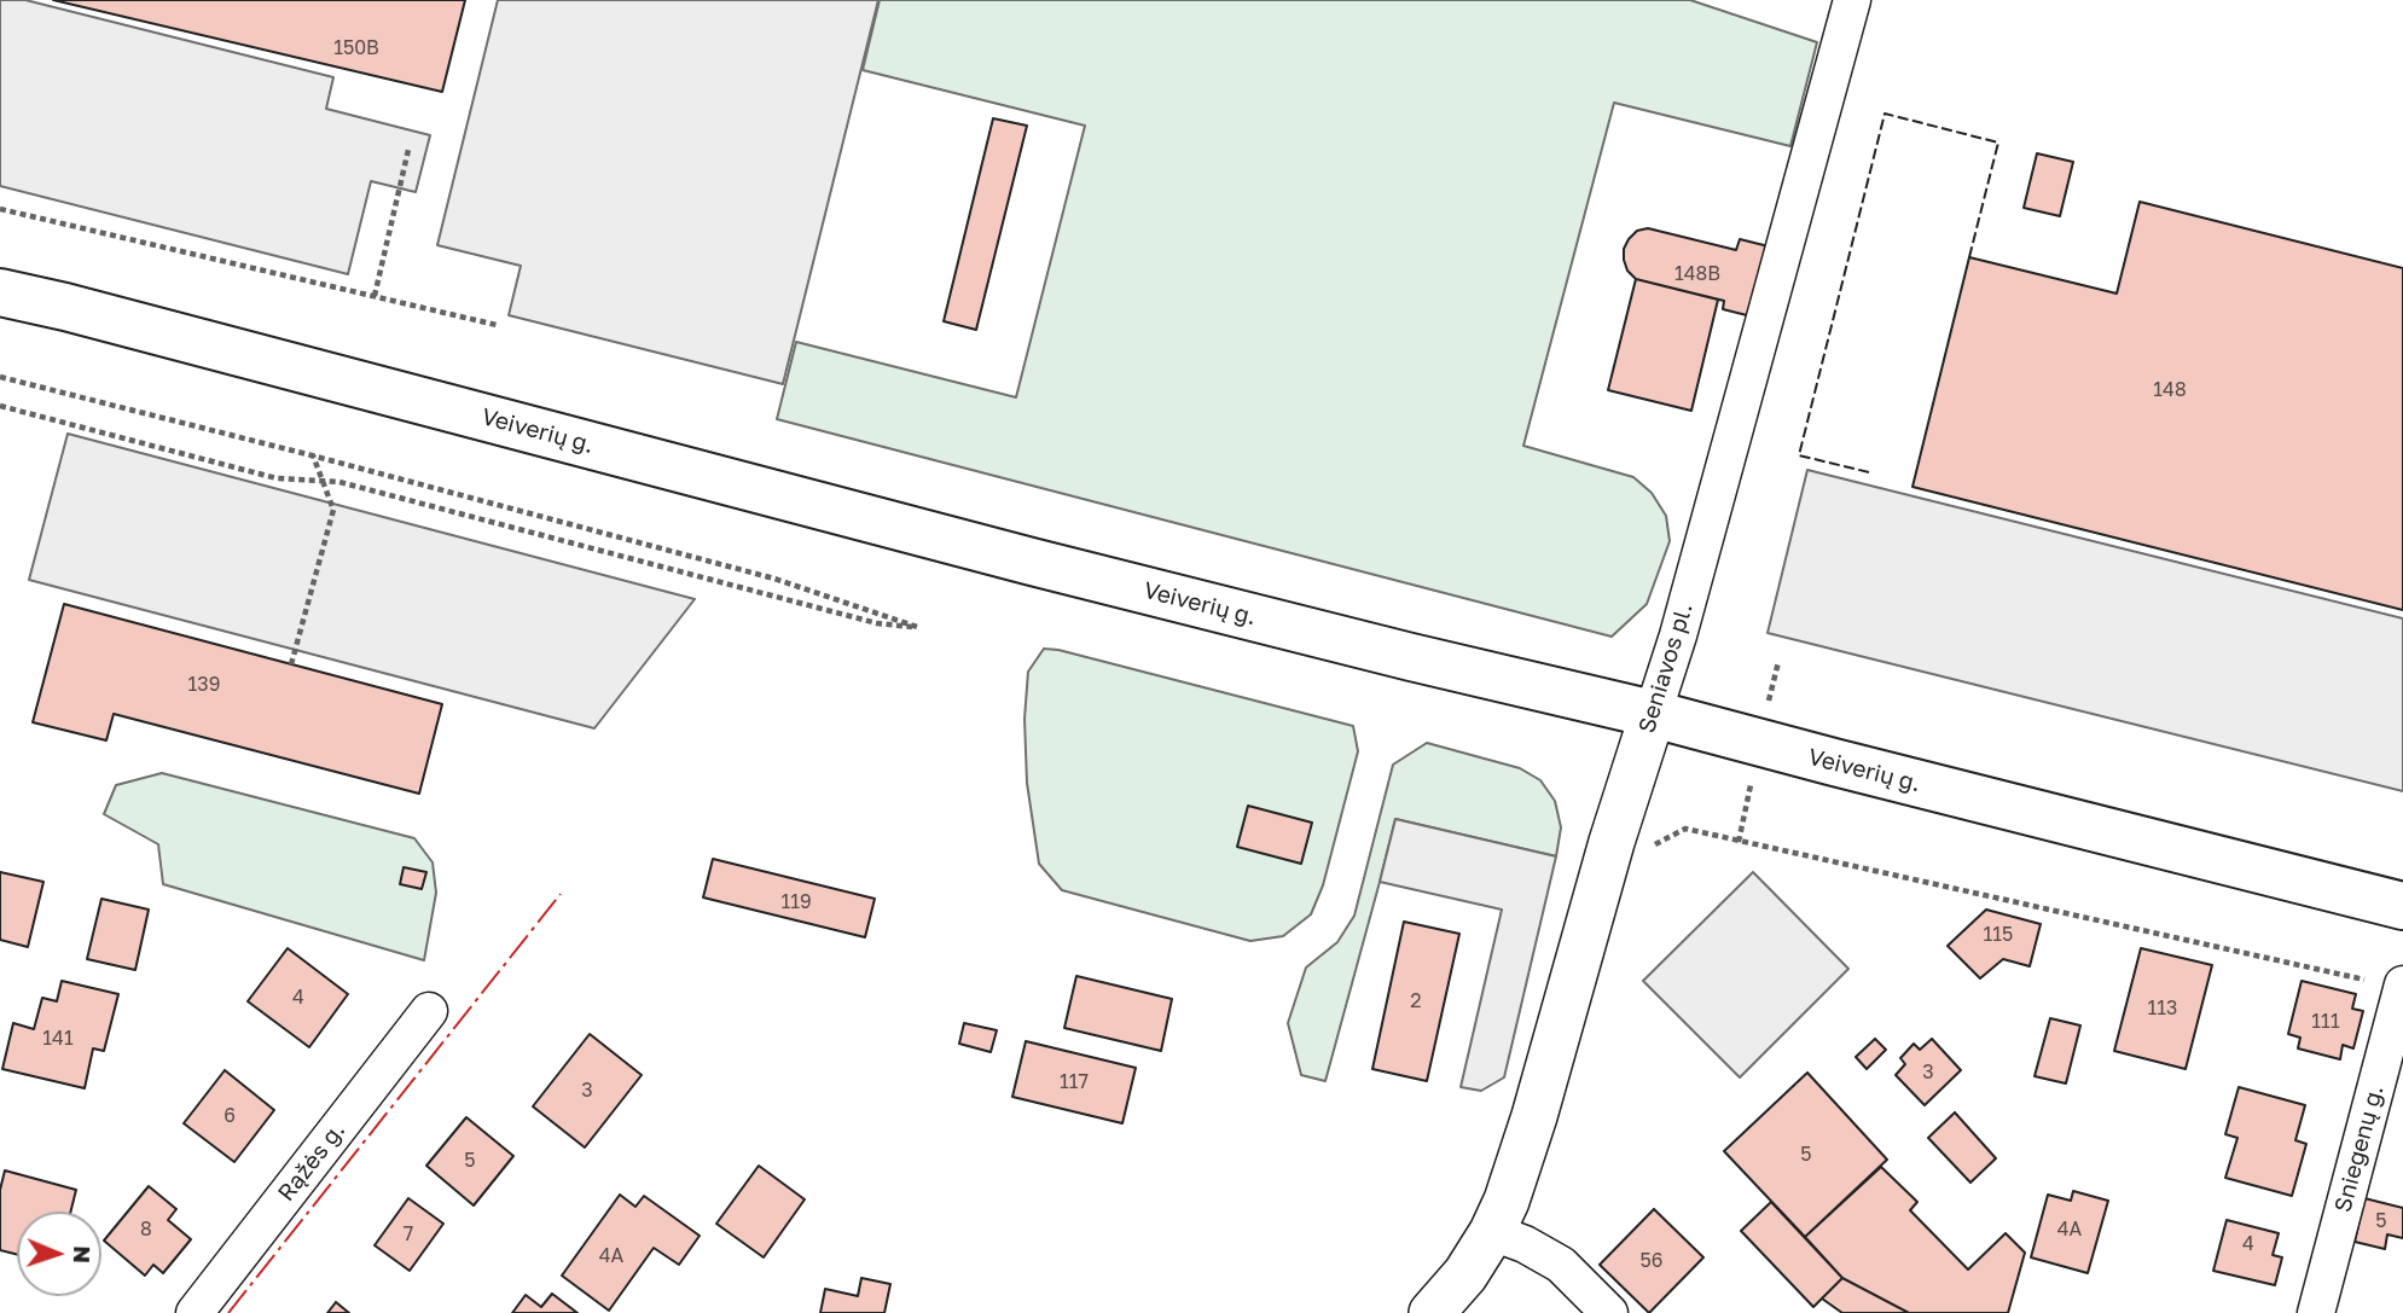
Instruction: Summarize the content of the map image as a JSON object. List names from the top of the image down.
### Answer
{
  "streets": {
    "main road": ["Veiverių g."],
    "street": ["Seniavos pl.", "Sniegenų g.", "Rąžės g."]
  },
  "crossings": [
    ["Veiverių g.", "Seniavos pl."]
  ],
  "house_numbers": [
    "150B",
    "148B",
    "148",
    "139",
    "119",
    "115",
    "4",
    "2",
    "113",
    "111",
    "141",
    "3",
    "117",
    "3",
    "6",
    "5",
    "5",
    "5",
    "8",
    "4A",
    "7",
    "4",
    "4A",
    "56"
  ],
  "north": "right"
}
